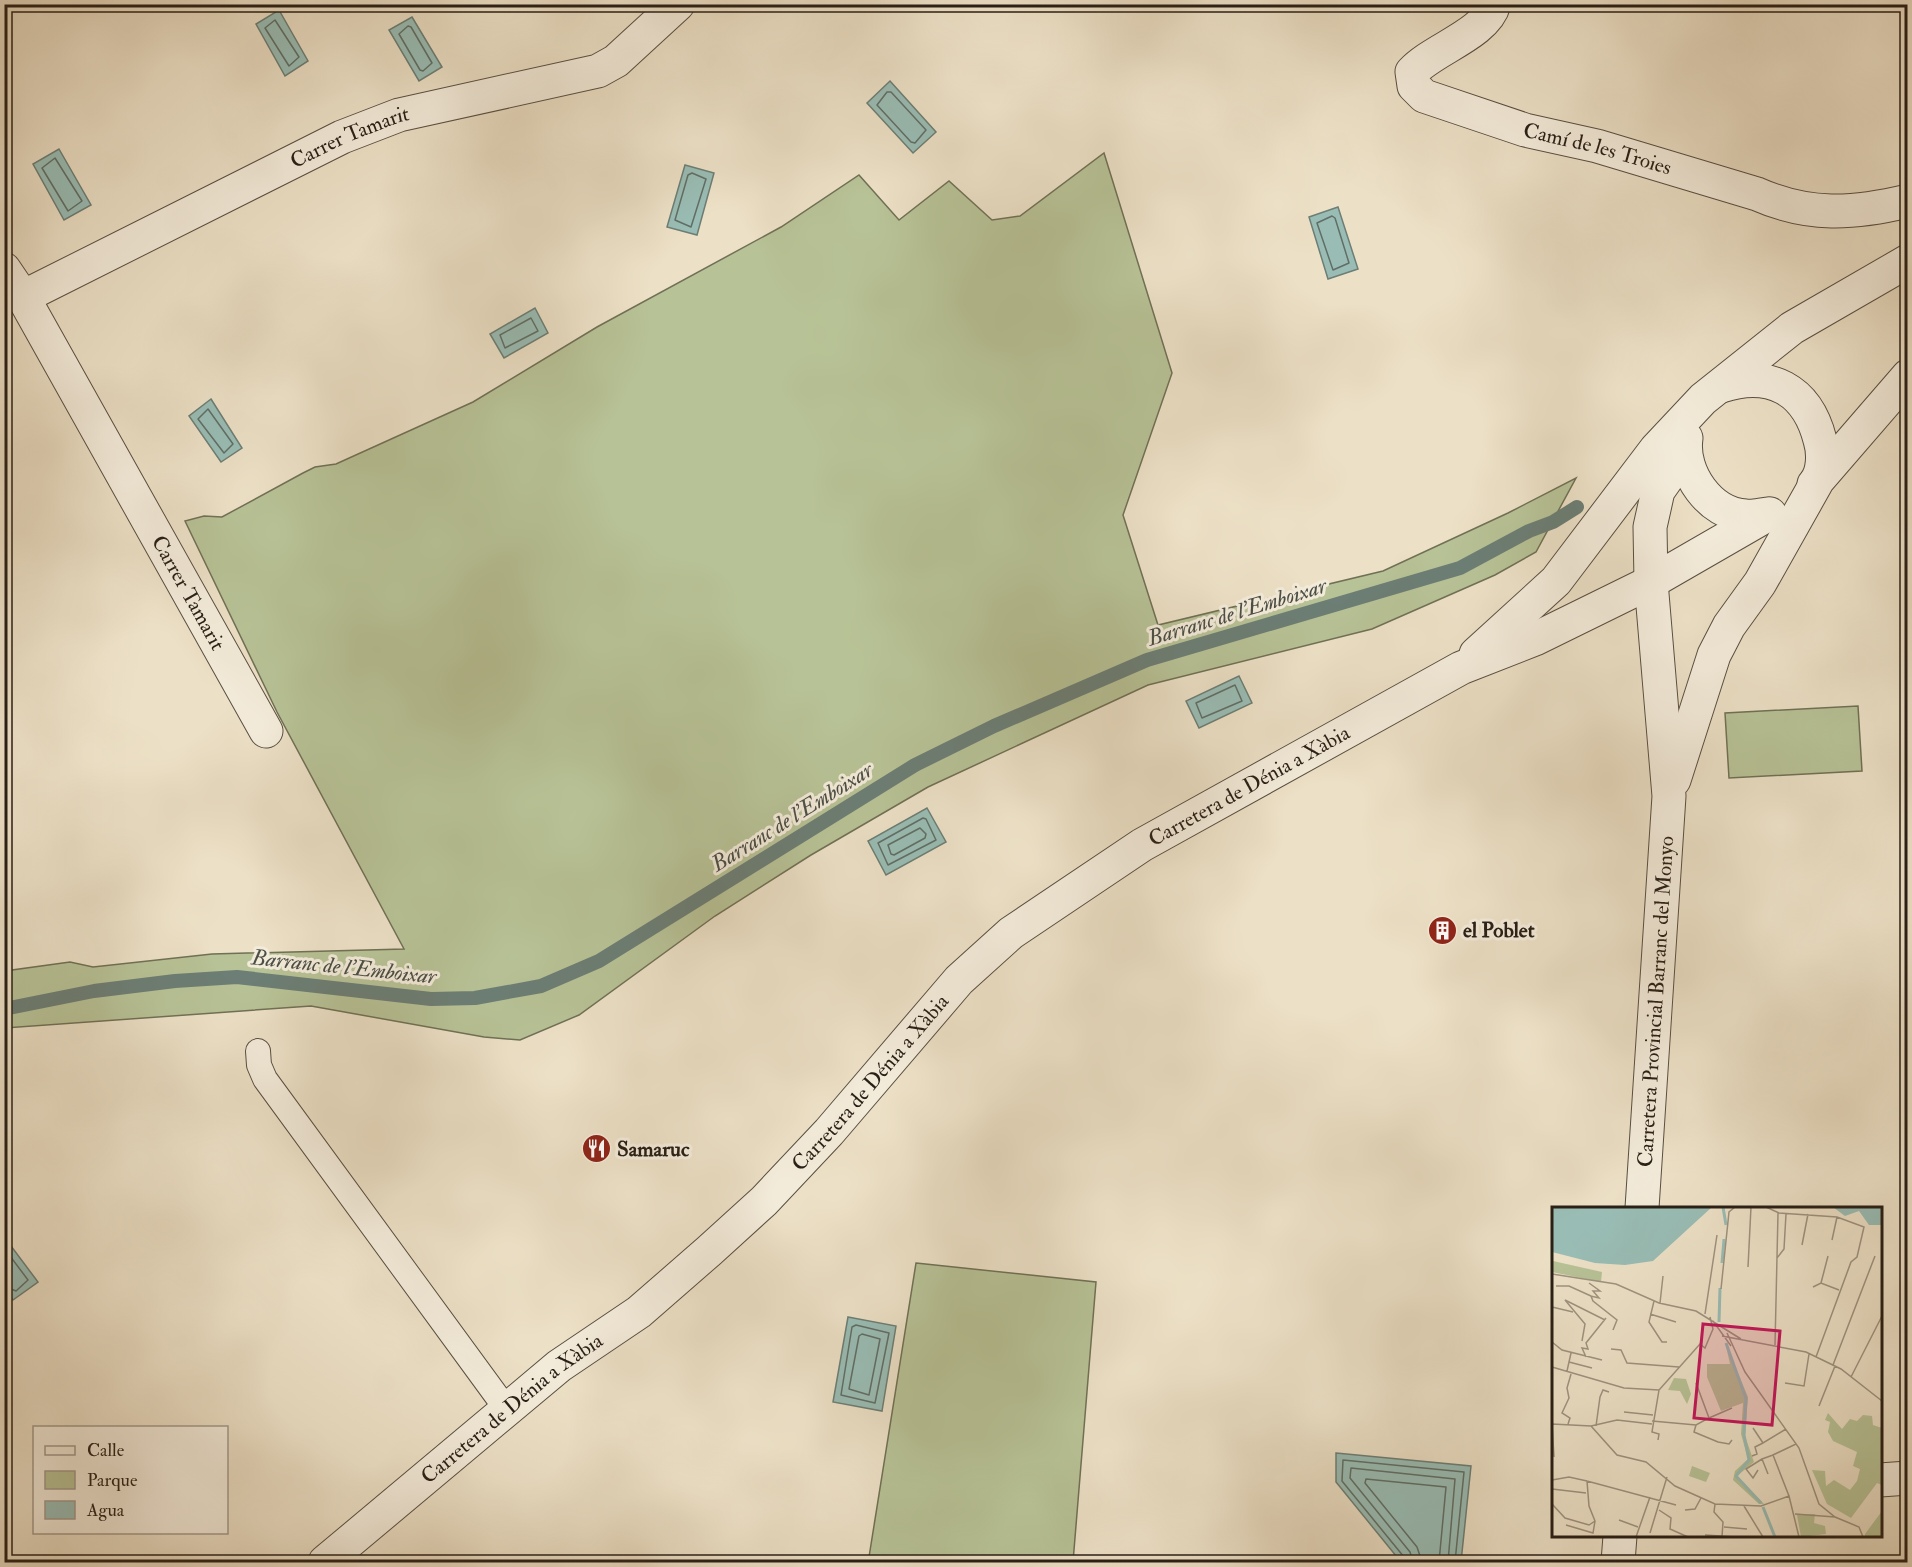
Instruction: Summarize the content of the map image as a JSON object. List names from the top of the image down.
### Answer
{
  "streets": {
    "street": [
      "Carrer Tamarit",
      "Camí de les Troies",
      "Carretera de Dénia a Xàbia",
      "Carretera Provincial Barranc del Monyo"
    ]
  },
  "crossings": [
    ["Carretera de Dénia a Xàbia", "Carretera Provincial Barranc del Monyo"]
  ],
  "water": ["Barranc de l'Emboixar"],
  "places": {
    "building": ["el Poblet"],
    "restaurant": ["Samaruc"]
  },
  "legend": ["Calle", "Parque", "Agua"]
}
